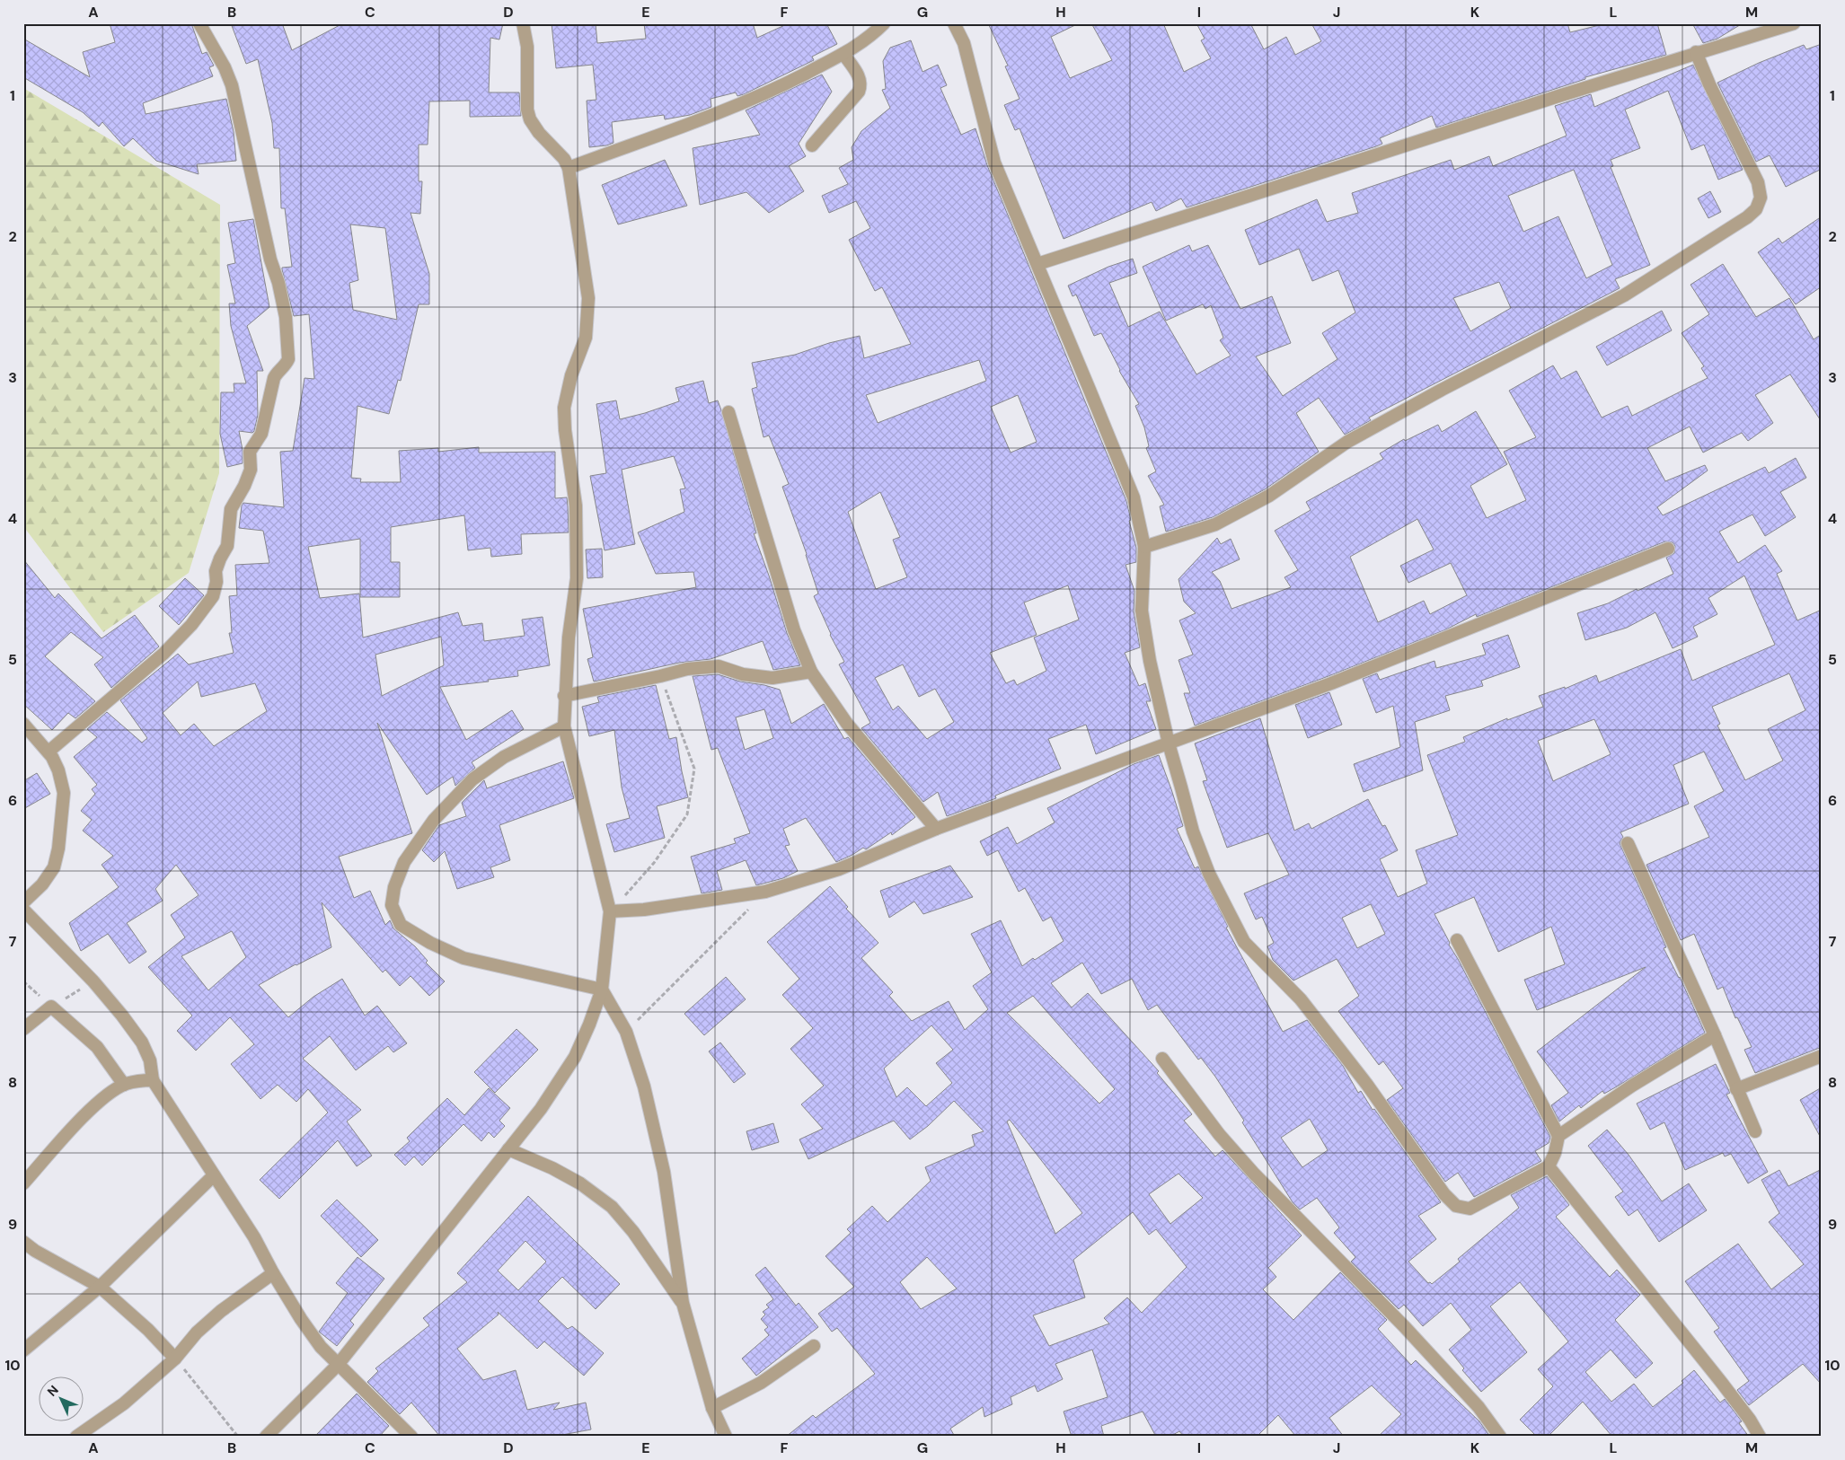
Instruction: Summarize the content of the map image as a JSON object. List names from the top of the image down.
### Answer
{
  "north": "top left",
  "grid": {
    "columns": [
      "A",
      "B",
      "C",
      "D",
      "E",
      "F",
      "G",
      "H",
      "I",
      "J",
      "K",
      "L",
      "M"
    ],
    "rows": [
      "1",
      "2",
      "3",
      "4",
      "5",
      "6",
      "7",
      "8",
      "9",
      "10"
    ]
  }
}
